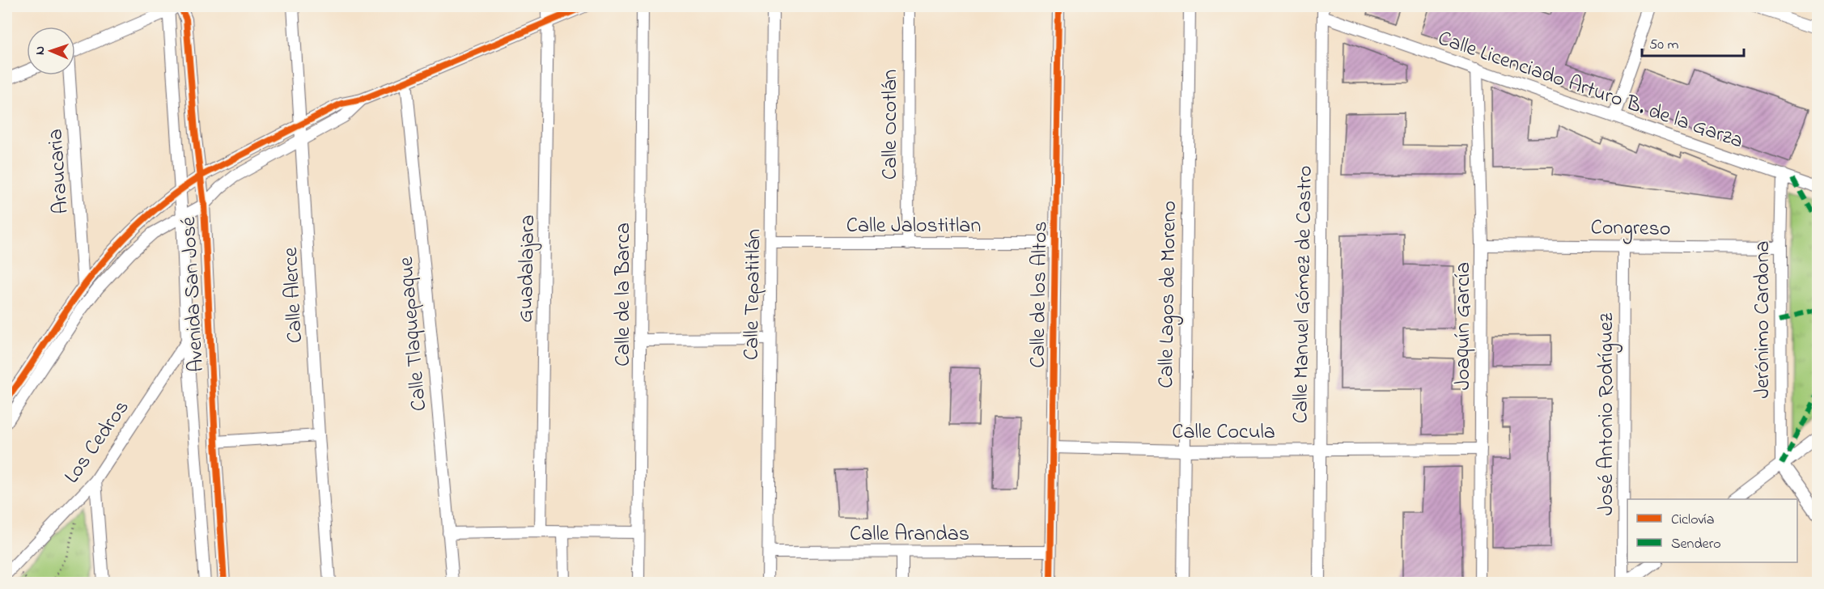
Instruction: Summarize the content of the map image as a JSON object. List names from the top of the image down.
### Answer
{
  "streets": {
    "street": [
      "Calle Licenciado Arturo B. de la Garza",
      "Calle Ocotlán",
      "Araucaria",
      "Calle Jalostitlan",
      "Congreso",
      "Guadalajara",
      "Avenida San José",
      "Calle de la Barca",
      "Calle Tepatitlán",
      "Calle de los Altos",
      "Calle Lagos de Moreno",
      "Calle Manuel Gómez de Castro",
      "Calle Alerce",
      "Jerónimo Cardona",
      "Joaquín García",
      "Calle Tlaquepaque",
      "José Antonio Rodríguez",
      "Calle Cocula",
      "Los Cedros",
      "Calle Arandas"
    ]
  },
  "crossings": [
    ["Calle Licenciado Arturo B. de la Garza", "Calle Manuel Gómez de Castro"],
    ["Calle Licenciado Arturo B. de la Garza", "Jerónimo Cardona"],
    ["Calle Licenciado Arturo B. de la Garza", "Joaquín García"],
    ["Calle Ocotlán", "Calle Jalostitlan"],
    ["Calle Jalostitlan", "Calle Tepatitlán"],
    ["Calle Jalostitlan", "Calle de los Altos"],
    ["Congreso", "Jerónimo Cardona"],
    ["Congreso", "Joaquín García"],
    ["Congreso", "José Antonio Rodríguez"],
    ["Avenida San José", "Los Cedros"],
    ["Calle Tepatitlán", "Calle Arandas"],
    ["Calle de los Altos", "Calle Cocula"],
    ["Calle de los Altos", "Calle Arandas"],
    ["Calle Lagos de Moreno", "Calle Cocula"],
    ["Calle Manuel Gómez de Castro", "Calle Cocula"],
    ["Joaquín García", "Calle Cocula"]
  ],
  "legend": ["Ciclovía", "Sendero"],
  "scale_bar": "50 m",
  "north": "left"
}
